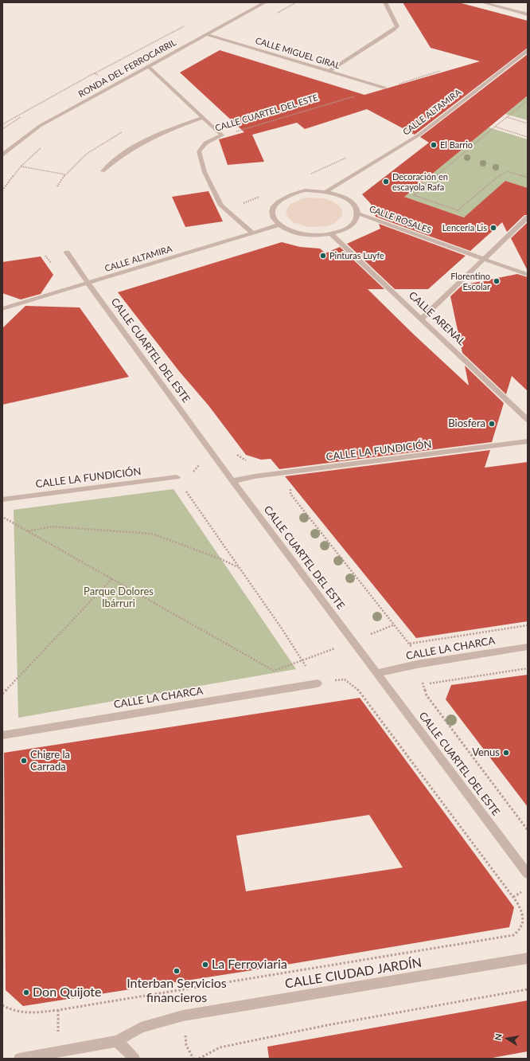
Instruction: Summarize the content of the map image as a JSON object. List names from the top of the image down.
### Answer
{
  "streets": {
    "street": [
      "CALLE MIGUEL GIRAL",
      "RONDA DEL FERROCARRIL",
      "CALLE ALTAMIRA",
      "CALLE CUARTEL DEL ESTE",
      "CALLE ROSALES",
      "CALLE ARENAL",
      "CALLE LA FUNDICIÓN",
      "CALLE LA CHARCA",
      "CALLE CIUDAD JARDÍN"
    ]
  },
  "crossings": [
    ["CALLE MIGUEL GIRAL", "RONDA DEL FERROCARRIL"],
    ["CALLE MIGUEL GIRAL", "CALLE CUARTEL DEL ESTE"],
    ["CALLE ALTAMIRA", "CALLE CUARTEL DEL ESTE"],
    ["CALLE CUARTEL DEL ESTE", "CALLE LA FUNDICIÓN"],
    ["CALLE CUARTEL DEL ESTE", "CALLE LA CHARCA"]
  ],
  "parks": ["Parque Dolores Ibárruri"],
  "places": [
    "El Barrio",
    "Decoración en escayola Rafa",
    "Lencería Lis",
    "Pinturas Luyfe",
    "Florentino Escolar",
    "Biosfera",
    "Venus",
    "Chigre la Carrada",
    "La Ferroviaria",
    "Interban Servicios financieros",
    "Don Quijote"
  ],
  "north": "left"
}
